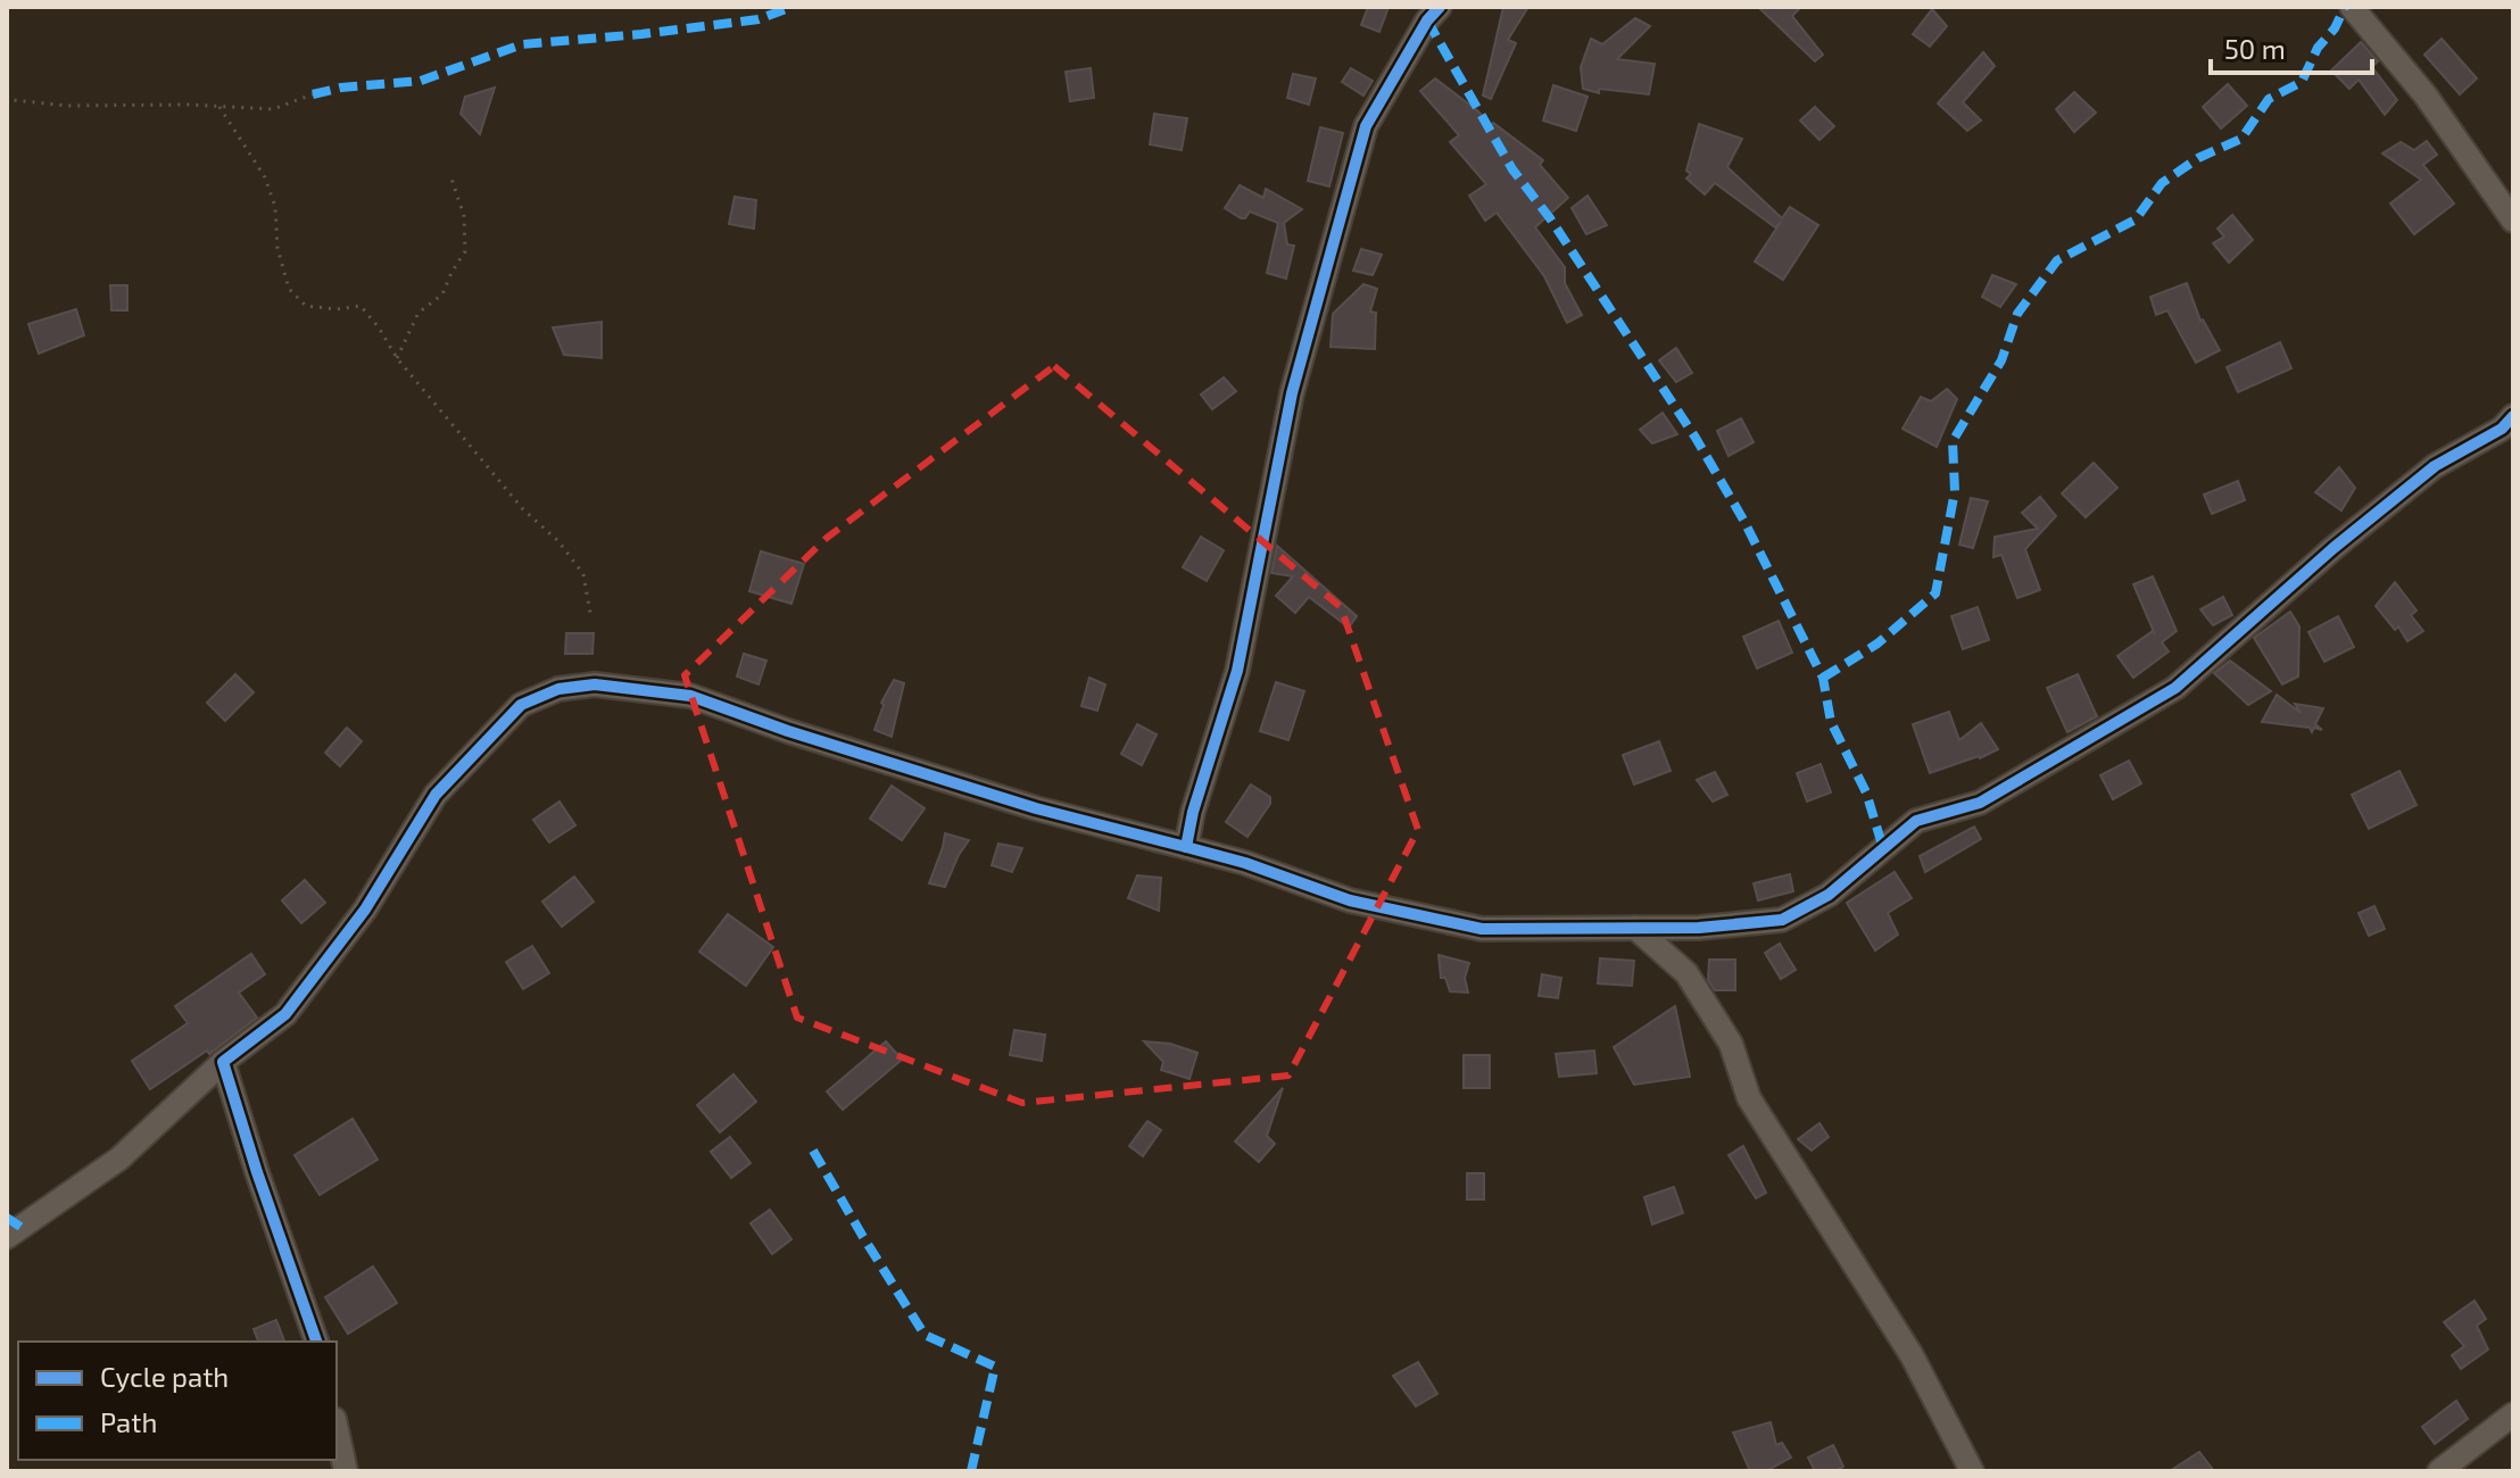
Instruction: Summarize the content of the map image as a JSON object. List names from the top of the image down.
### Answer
{
  "legend": ["Cycle path", "Path"],
  "scale_bar": "50 m"
}
